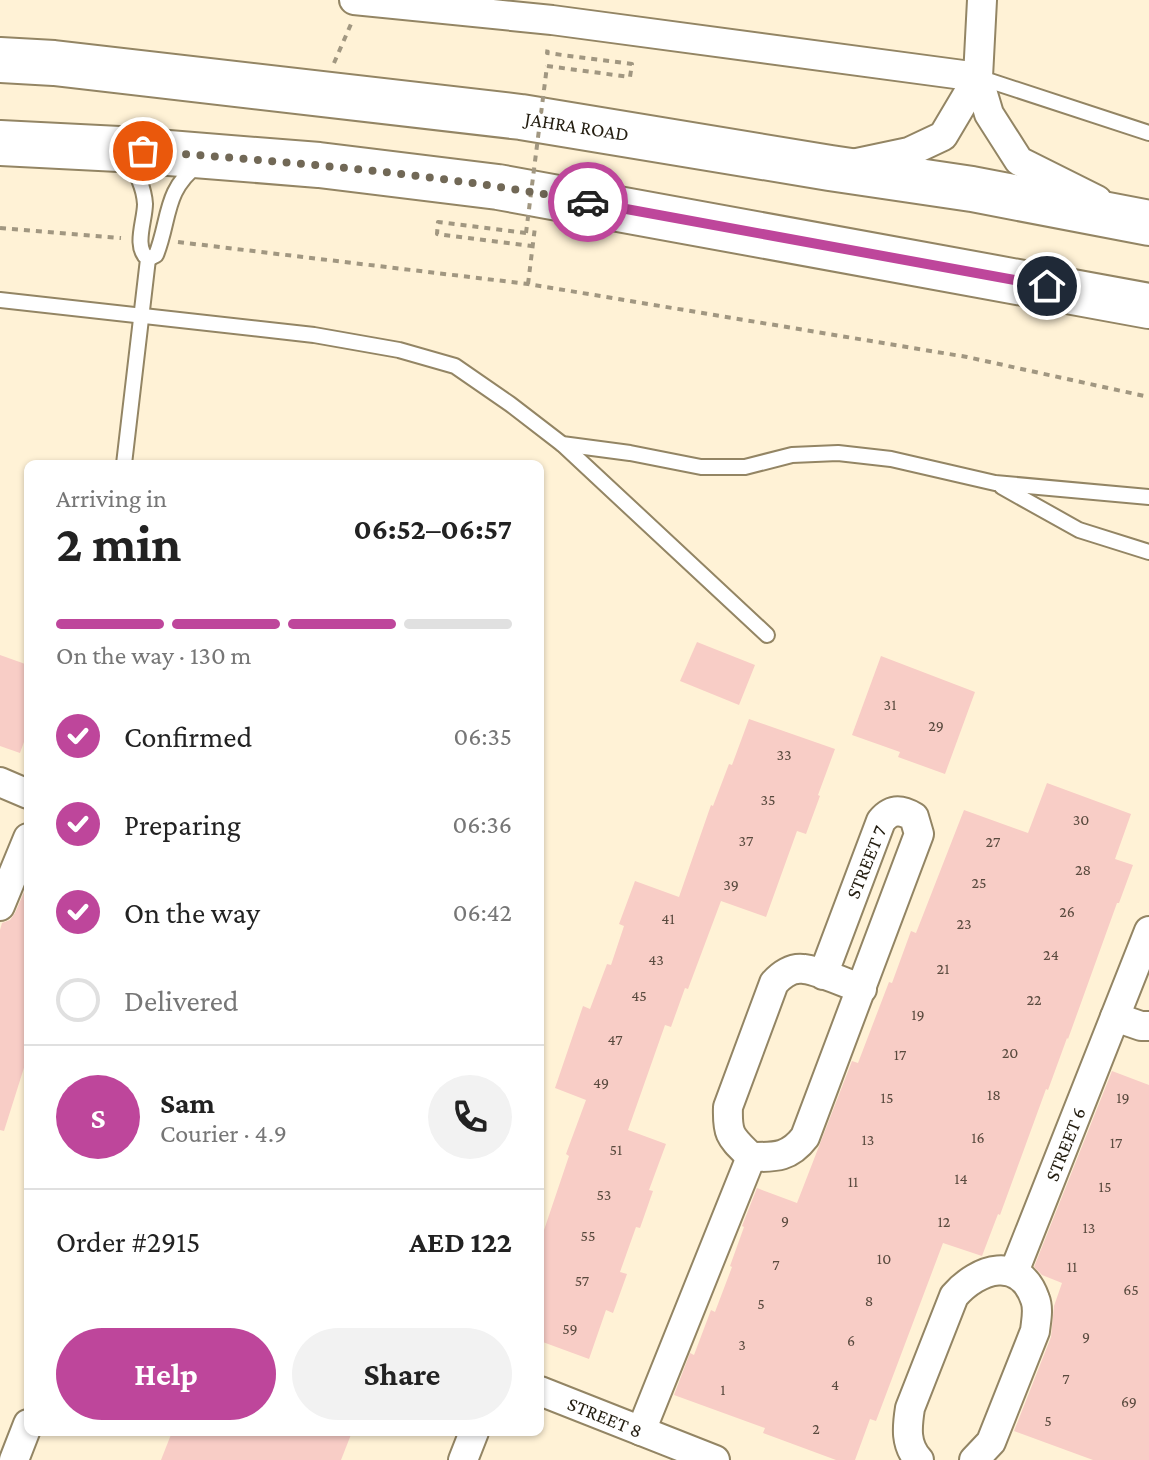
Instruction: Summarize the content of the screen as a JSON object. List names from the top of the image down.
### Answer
{
  "streets": {
    "highway": ["JAHRA ROAD"],
    "street": ["STREET 7", "STREET 6", "STREET 8"]
  },
  "house_numbers": [
    "31",
    "29",
    "33",
    "35",
    "30",
    "37",
    "27",
    "28",
    "25",
    "39",
    "26",
    "41",
    "23",
    "24",
    "43",
    "21",
    "45",
    "22",
    "19",
    "47",
    "20",
    "17",
    "49",
    "18",
    "15",
    "19",
    "16",
    "13",
    "17",
    "51",
    "14",
    "11",
    "15",
    "53",
    "9",
    "12",
    "13",
    "55",
    "10",
    "7",
    "11",
    "57",
    "65",
    "8",
    "5",
    "59",
    "9",
    "6",
    "3",
    "7",
    "4",
    "1",
    "69",
    "5",
    "2"
  ],
  "page": {
    "heading": ["2 min", "Arriving in", "06:52–06:57"],
    "panel": [
      "Sam",
      "Courier · 4.9",
      "Order #2915",
      "AED 122"
    ],
    "bar": "On the way · 130 m",
    "list": [
      ["Confirmed", "06:35"],
      ["Preparing", "06:36"],
      ["On the way", "06:42"],
      "Delivered"
    ],
    "round": "S",
    "buttons": ["Help", "Share"]
  }
}
